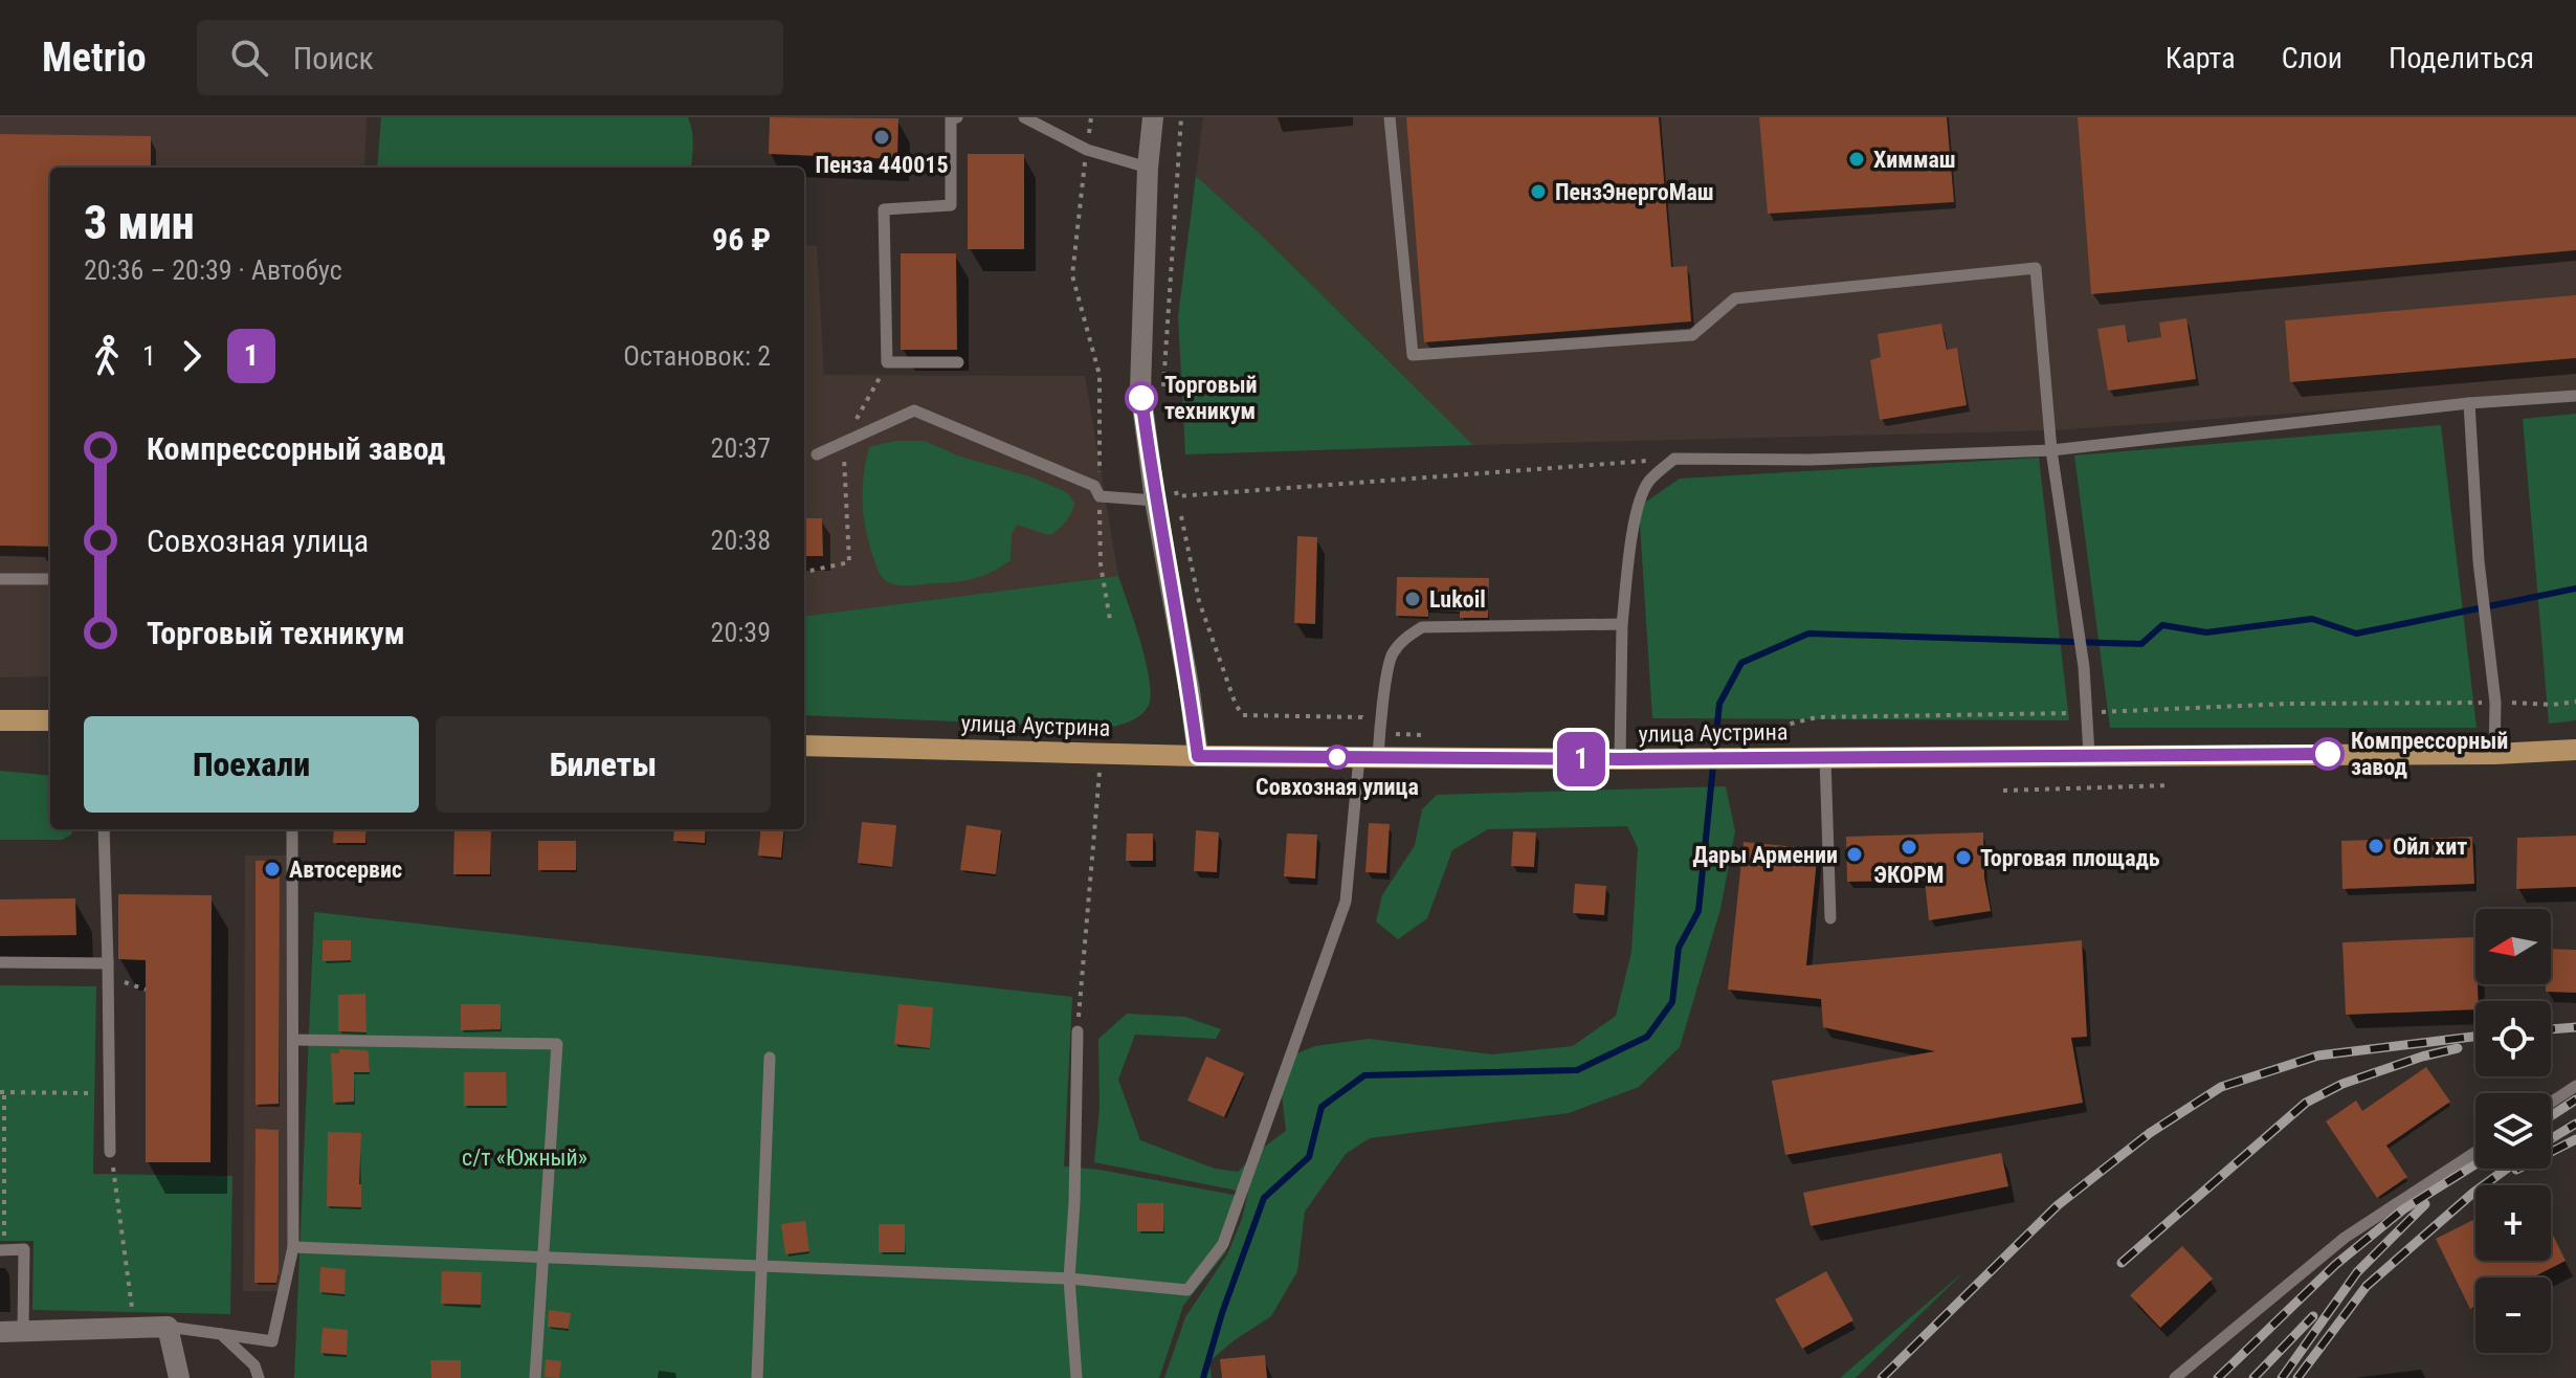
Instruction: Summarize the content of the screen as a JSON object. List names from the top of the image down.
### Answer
{
  "streets": {
    "main road": ["улица Аустрина"]
  },
  "parks": ["с/т «Южный»"],
  "places": [
    "Пенза 440015",
    "Химмаш",
    "ПензЭнергоМаш",
    "Торговый техникум",
    "Lukoil",
    "Компрессорный завод",
    "Совхозная улица",
    "Ойл хит",
    "ЭКОРМ",
    "Дары Армении",
    "Торговая площадь",
    "Автосервис"
  ],
  "lines": ["bus line 1"],
  "north": "left",
  "page": {
    "header": "Metrio",
    "search": "Поиск",
    "nav": ["Карта", "Слои", "Поделиться"],
    "on_map": "1",
    "heading": ["3 мин", "20:36 – 20:39 · Автобус", "96 ₽"],
    "legs": ["1", "1", "Остановок: 2"],
    "list": [
      {
        "name": "Компрессорный завод",
        "value": "20:37"
      },
      {
        "name": "Совхозная улица",
        "value": "20:38"
      },
      {
        "name": "Торговый техникум",
        "value": "20:39"
      }
    ],
    "buttons": ["Поехали", "Билеты"],
    "map_buttons": ["+", "−"]
  }
}
